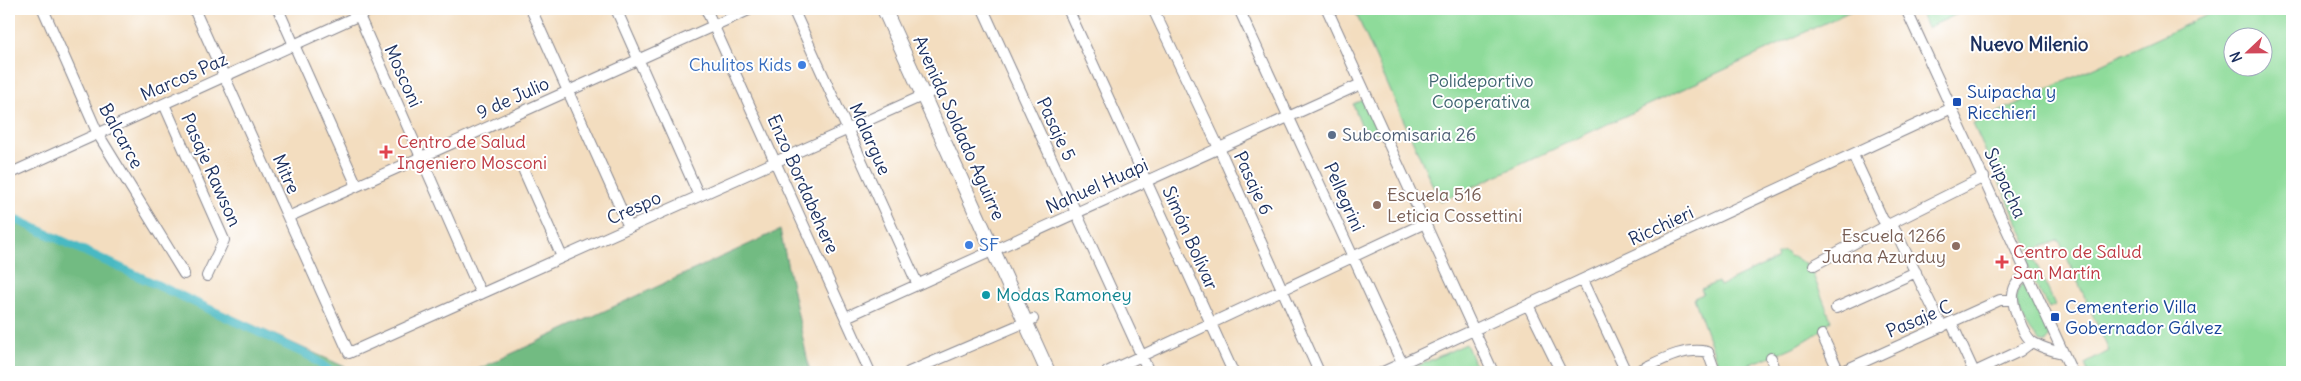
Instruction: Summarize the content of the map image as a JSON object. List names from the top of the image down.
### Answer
{
  "streets": {
    "main road": ["Avenida Soldado Aguirre"],
    "street": [
      "Mosconi",
      "Marcos Paz",
      "9 de Julio",
      "Pasaje 5",
      "Balcarce",
      "Malargue",
      "Pasaje Rawson",
      "Mitre",
      "Pasaje 6",
      "Suipacha",
      "Enzo Bordabehere",
      "Nahuel Huapi",
      "Pellegrini",
      "Crespo",
      "Ricchieri",
      "Simón Bolívar",
      "Pasaje C"
    ]
  },
  "crossings": [
    ["Mosconi", "Marcos Paz"],
    ["Mosconi", "9 de Julio"],
    ["Mosconi", "Crespo"],
    ["Marcos Paz", "Balcarce"],
    ["Marcos Paz", "Pasaje Rawson"],
    ["Marcos Paz", "Mitre"],
    ["9 de Julio", "Mitre"],
    ["9 de Julio", "Enzo Bordabehere"],
    ["Avenida Soldado Aguirre", "Nahuel Huapi"],
    ["Avenida Soldado Aguirre", "Crespo"],
    ["Pasaje 5", "Nahuel Huapi"],
    ["Malargue", "Nahuel Huapi"],
    ["Malargue", "Crespo"],
    ["Mitre", "Crespo"],
    ["Pasaje 6", "Nahuel Huapi"],
    ["Suipacha", "Ricchieri"],
    ["Enzo Bordabehere", "Nahuel Huapi"],
    ["Enzo Bordabehere", "Crespo"],
    ["Nahuel Huapi", "Pellegrini"],
    ["Nahuel Huapi", "Simón Bolívar"],
    ["Pellegrini", "Ricchieri"]
  ],
  "districts": ["Nuevo Milenio"],
  "parks": ["Polideportivo Cooperativa"],
  "places": {
    "other": [
      "Chulitos Kids",
      "Subcomisaria 26",
      "Escuela 516 Leticia Cossettini",
      "SF",
      "Escuela 1266 Juana Azurduy",
      "Modas Ramoney"
    ],
    "transit": ["Suipacha y Ricchieri", "Cementerio Villa Gobernador Gálvez"],
    "health": ["Centro de Salud Ingeniero Mosconi", "Centro de Salud San Martín"]
  },
  "north": "left"
}
